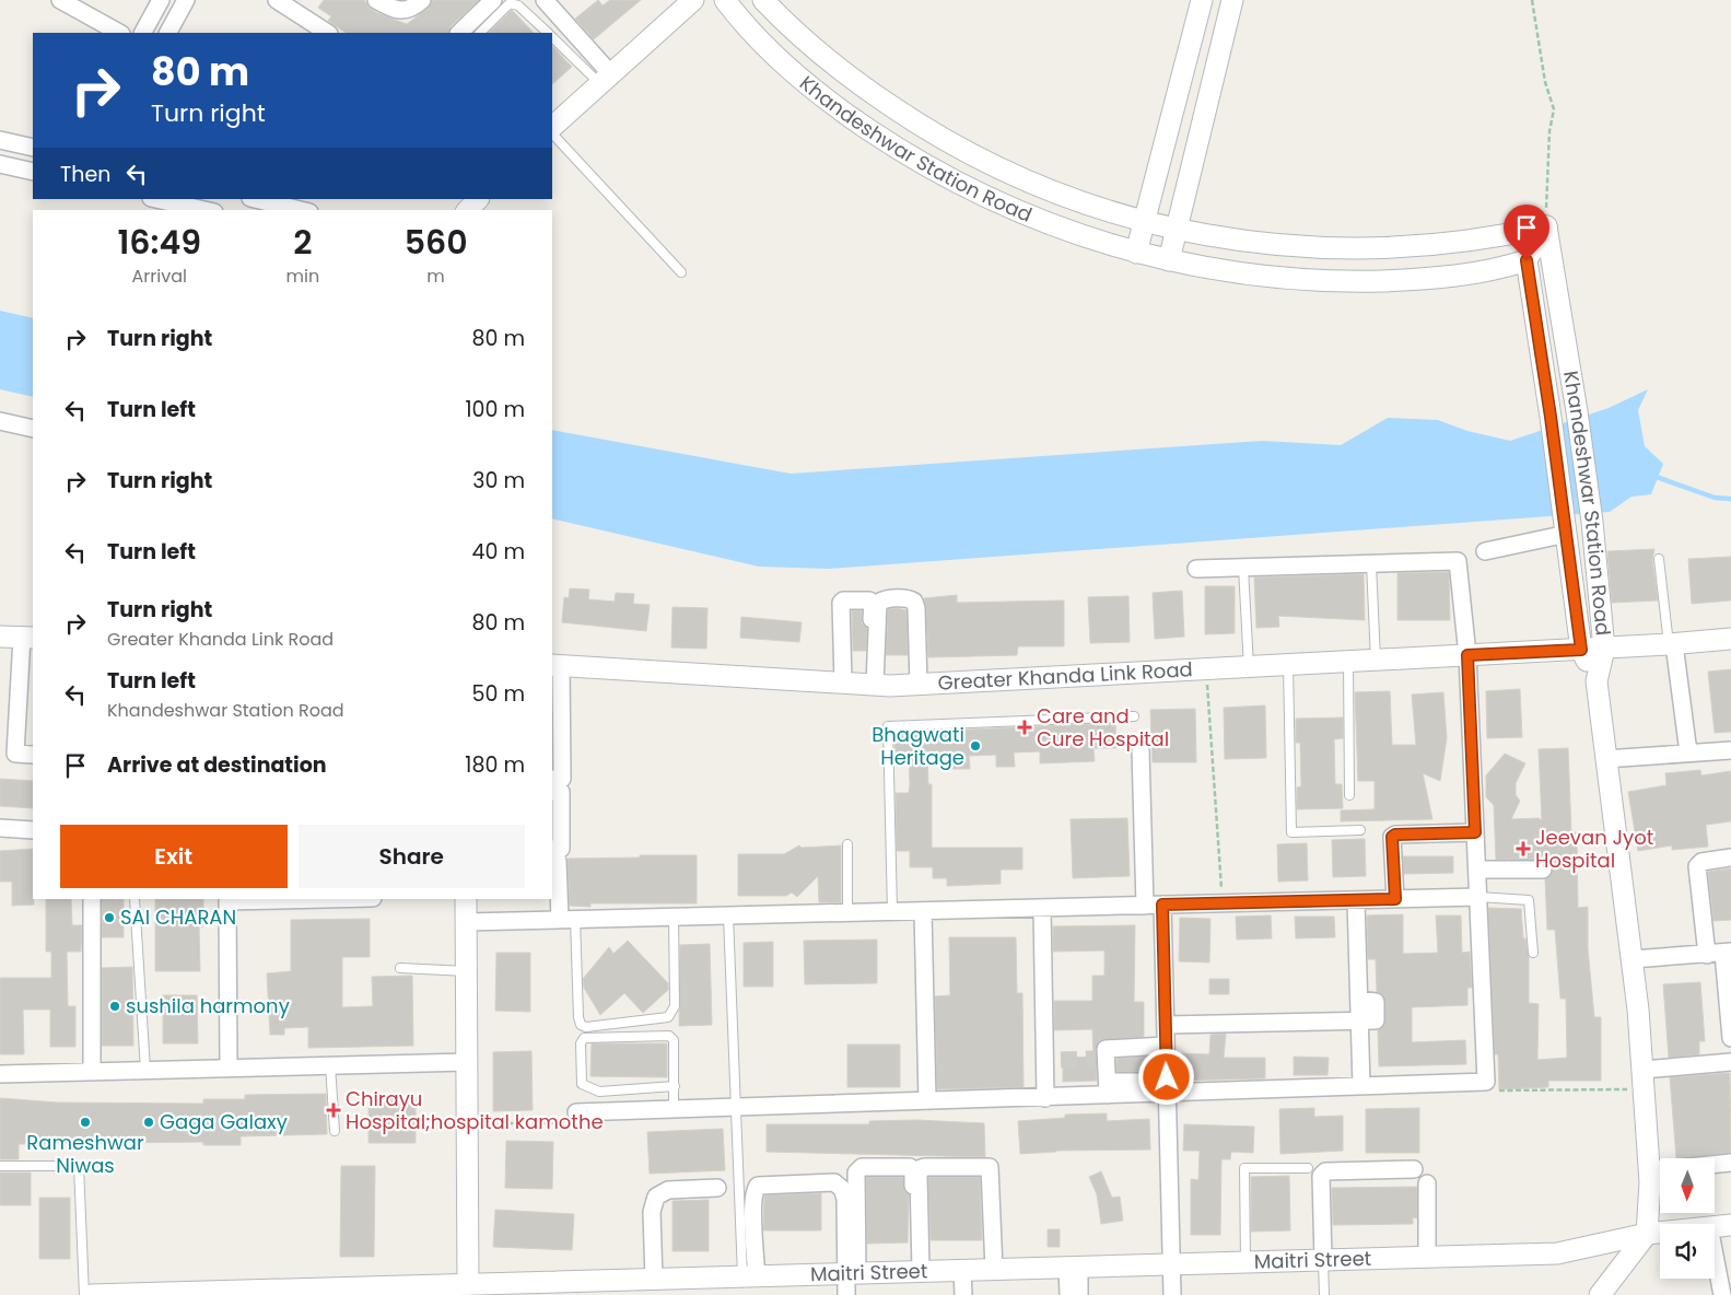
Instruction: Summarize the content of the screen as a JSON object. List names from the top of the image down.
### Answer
{
  "streets": {
    "street": ["Khandeshwar Station Road", "Greater Khanda Link Road", "Maitri Street"]
  },
  "crossings": [
    ["Khandeshwar Station Road", "Greater Khanda Link Road"]
  ],
  "places": {
    "health": ["Care and Cure Hospital", "Jeevan Jyot Hospital", "Chirayu Hospital;hospital kamothe"],
    "other": [
      "Bhagwati Heritage",
      "SAI CHARAN",
      "sushila harmony",
      "Rameshwar Niwas",
      "Gaga Galaxy"
    ]
  },
  "north": "bottom",
  "page": {
    "turn": ["80 m", "Turn right"],
    "then": "Then",
    "eta": [
      "16:49",
      "Arrival",
      "2",
      "min",
      "560",
      "m"
    ],
    "list": [
      {
        "name": "Turn right",
        "value": "80 m"
      },
      {
        "name": "Turn left",
        "value": "100 m"
      },
      {
        "name": "Turn right",
        "value": "30 m"
      },
      {
        "name": "Turn left",
        "value": "40 m"
      },
      {
        "name": "Turn right",
        "note": "Greater Khanda Link Road",
        "value": "80 m"
      },
      {
        "name": "Turn left",
        "note": "Khandeshwar Station Road",
        "value": "50 m"
      },
      {
        "name": "Arrive at destination",
        "value": "180 m"
      }
    ],
    "buttons": ["Exit", "Share"]
  }
}
